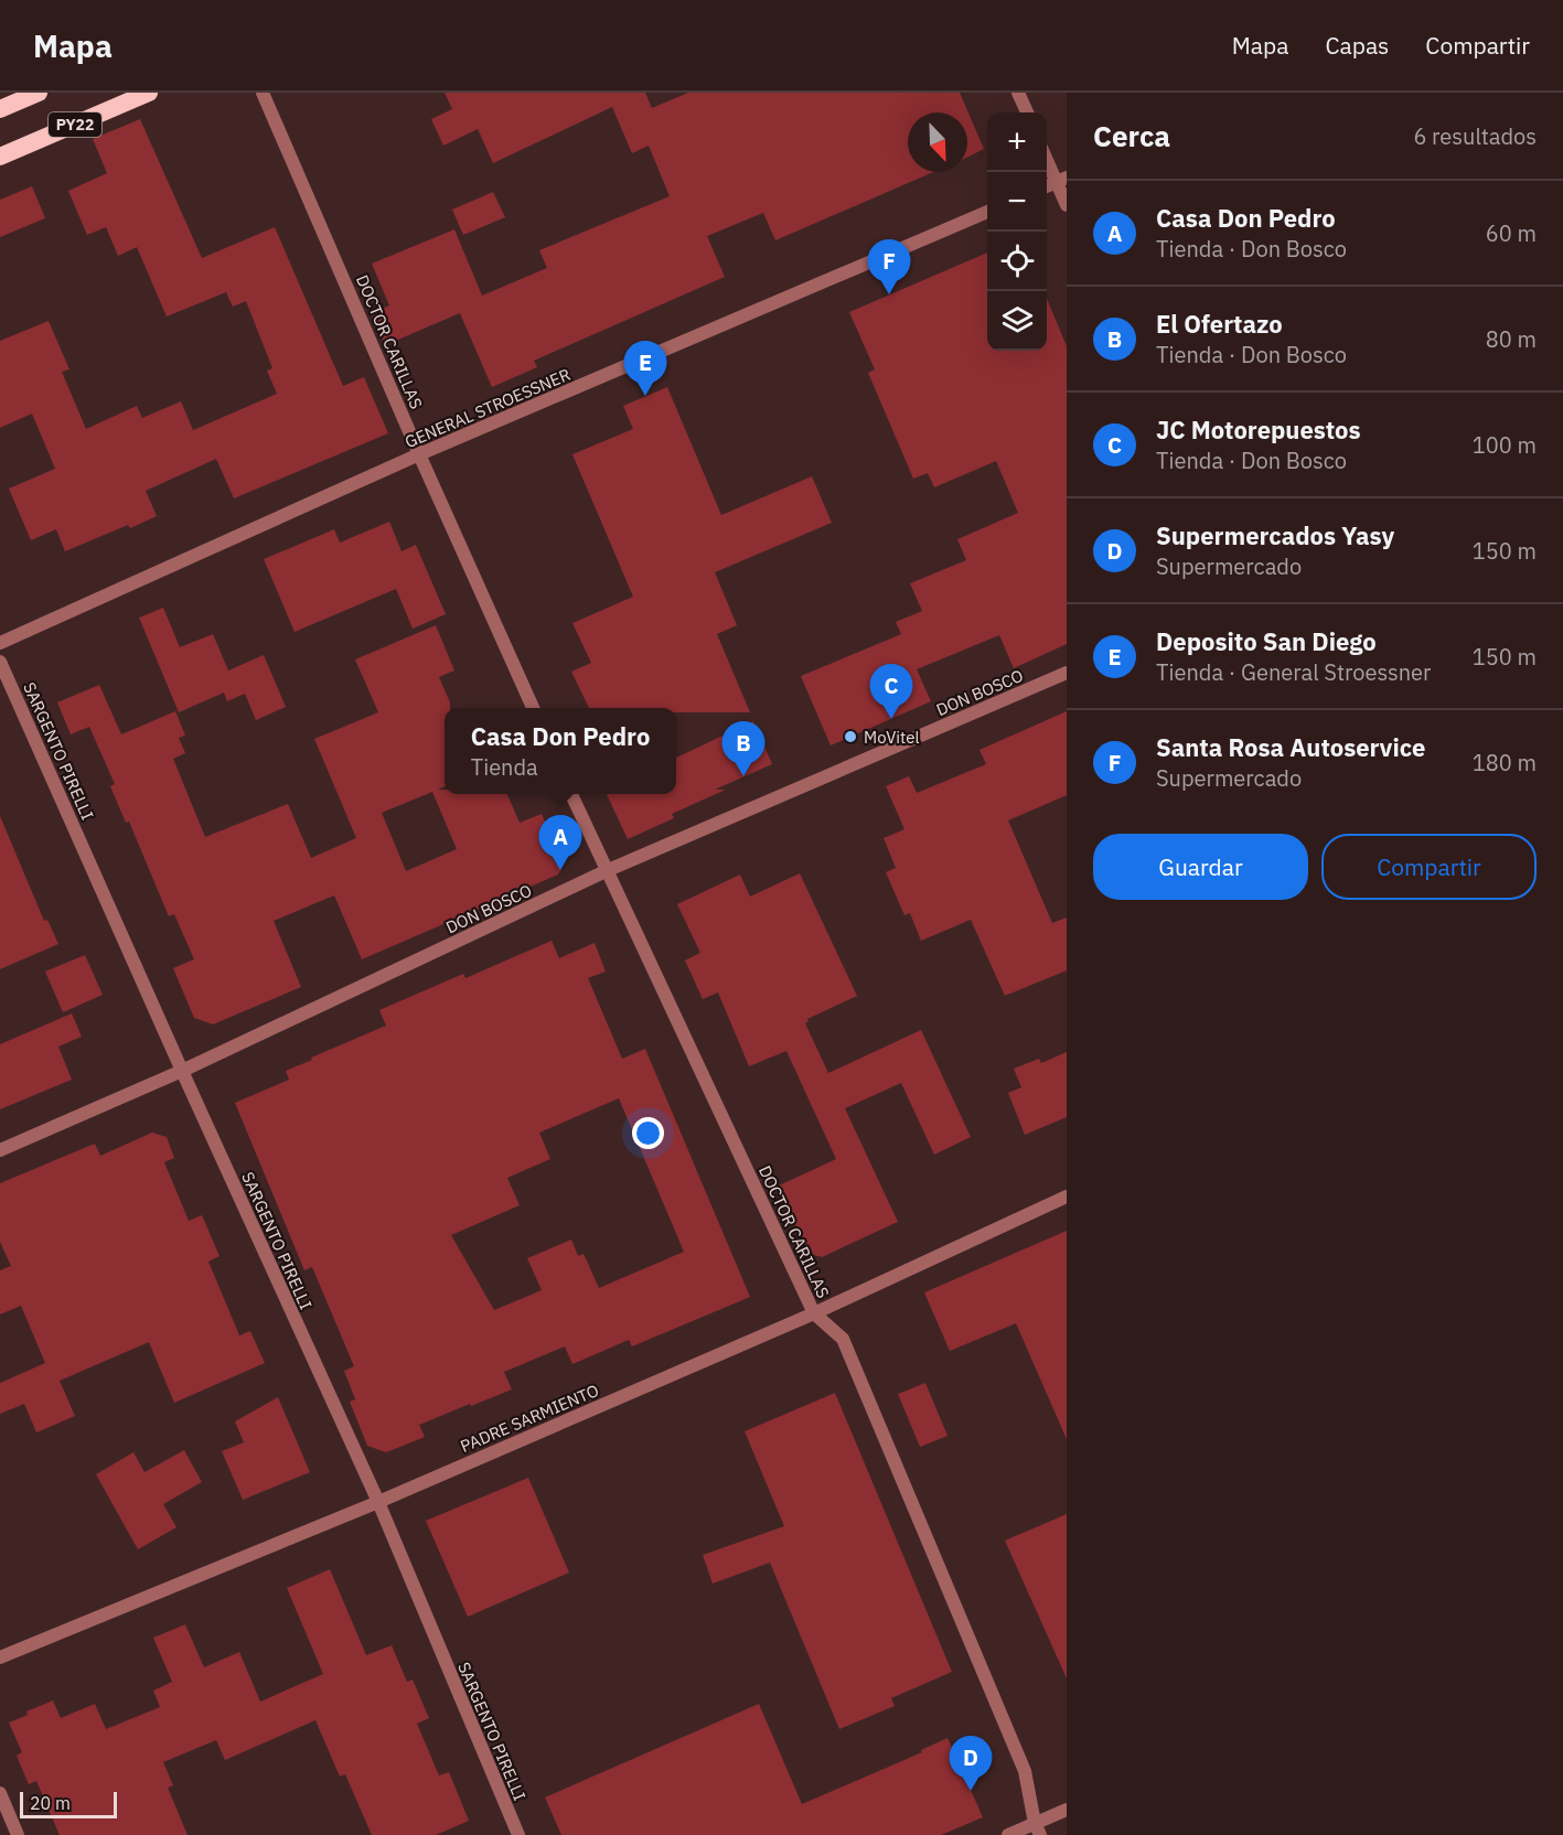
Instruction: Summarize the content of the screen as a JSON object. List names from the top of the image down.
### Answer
{
  "streets": {
    "highway": ["PY22"],
    "street": [
      "DOCTOR CARILLAS",
      "GENERAL STROESSNER",
      "DON BOSCO",
      "SARGENTO PIRELLI",
      "PADRE SARMIENTO"
    ]
  },
  "crossings": [
    ["DOCTOR CARILLAS", "GENERAL STROESSNER"],
    ["DOCTOR CARILLAS", "DON BOSCO"],
    ["DOCTOR CARILLAS", "PADRE SARMIENTO"],
    ["DON BOSCO", "SARGENTO PIRELLI"],
    ["SARGENTO PIRELLI", "PADRE SARMIENTO"]
  ],
  "places": ["MoVitel"],
  "scale_bar": "20 m",
  "north": "bottom right",
  "page": {
    "header": "Mapa",
    "nav": ["Mapa", "Capas", "Compartir"],
    "heading": ["Cerca", "6 resultados"],
    "map_buttons": ["+", "−"],
    "list": [
      {
        "mark": "A",
        "name": "Casa Don Pedro",
        "note": "Tienda · Don Bosco",
        "value": "60 m"
      },
      {
        "mark": "B",
        "name": "El Ofertazo",
        "note": "Tienda · Don Bosco",
        "value": "80 m"
      },
      {
        "mark": "C",
        "name": "JC Motorepuestos",
        "note": "Tienda · Don Bosco",
        "value": "100 m"
      },
      {
        "mark": "D",
        "name": "Supermercados Yasy",
        "note": "Supermercado",
        "value": "150 m"
      },
      {
        "mark": "E",
        "name": "Deposito San Diego",
        "note": "Tienda · General Stroessner",
        "value": "150 m"
      },
      {
        "mark": "F",
        "name": "Santa Rosa Autoservice",
        "note": "Supermercado",
        "value": "180 m"
      }
    ],
    "pins": [
      "F",
      "E",
      "C",
      "B",
      "A",
      "D"
    ],
    "popup": ["Casa Don Pedro", "Tienda"],
    "buttons": ["Guardar", "Compartir"],
    "scale": "20 m"
  }
}
